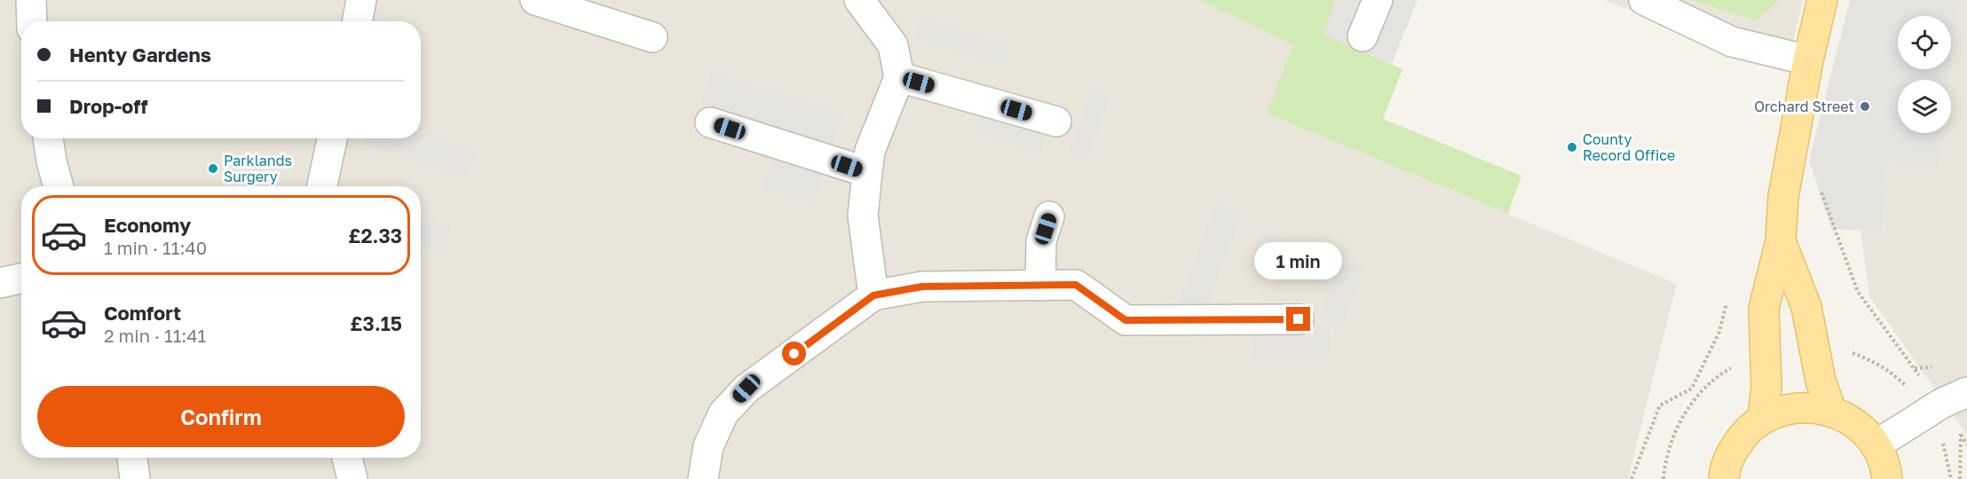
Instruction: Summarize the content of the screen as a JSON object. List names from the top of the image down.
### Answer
{
  "places": ["Orchard Street", "County Record Office", "Parklands Surgery"],
  "page": {
    "banner": ["Henty Gardens", "Drop-off"],
    "list": [
      {
        "name": "Economy",
        "note": "1 min · 11:40",
        "value": "£2.33"
      },
      {
        "name": "Comfort",
        "note": "2 min · 11:41",
        "value": "£3.15"
      }
    ],
    "bubble": "1 min",
    "buttons": "Confirm"
  }
}
